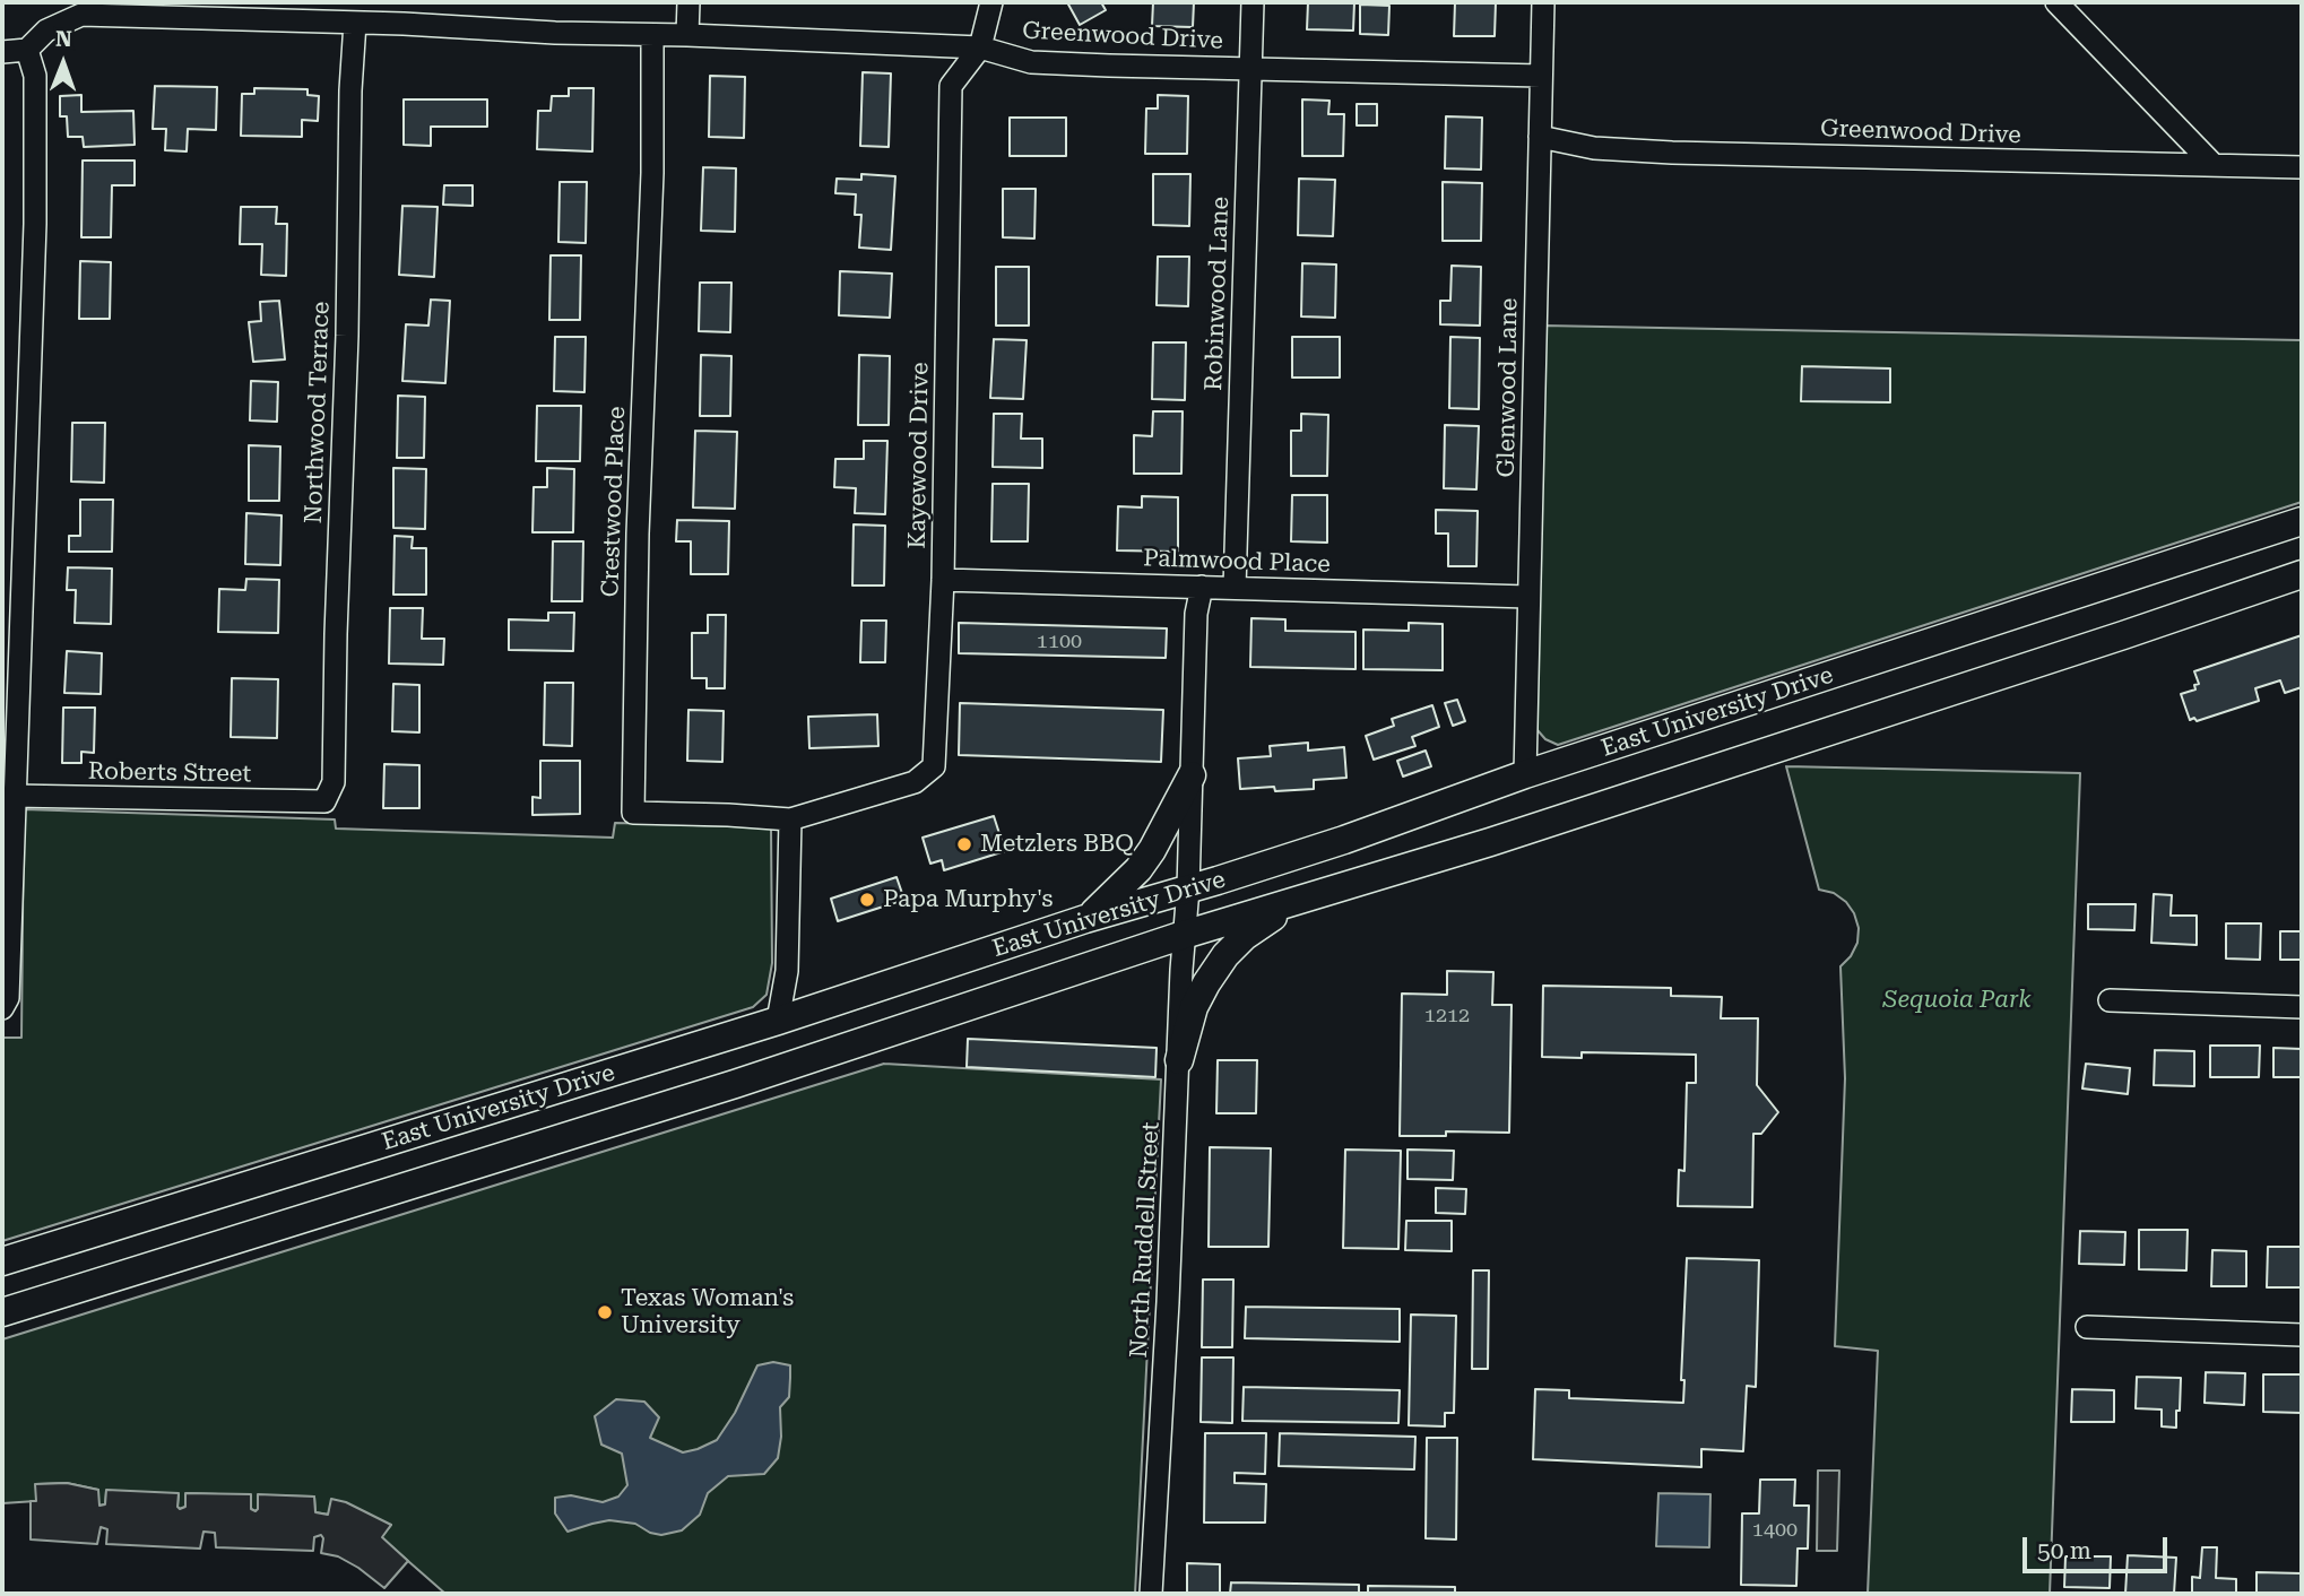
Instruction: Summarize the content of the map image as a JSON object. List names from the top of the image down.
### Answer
{
  "streets": {
    "main road": ["East University Drive"],
    "street": [
      "Greenwood Drive",
      "Robinwood Lane",
      "Glenwood Lane",
      "Northwood Terrace",
      "Kayewood Drive",
      "Crestwood Place",
      "Palmwood Place",
      "Roberts Street",
      "North Ruddell Street"
    ]
  },
  "crossings": [
    ["Greenwood Drive", "Robinwood Lane"],
    ["Greenwood Drive", "Glenwood Lane"],
    ["Greenwood Drive", "Northwood Terrace"],
    ["Greenwood Drive", "Kayewood Drive"],
    ["Greenwood Drive", "Crestwood Place"],
    ["Robinwood Lane", "Palmwood Place"],
    ["Glenwood Lane", "Palmwood Place"],
    ["Glenwood Lane", "East University Drive"],
    ["Northwood Terrace", "Roberts Street"],
    ["Kayewood Drive", "Crestwood Place"],
    ["Kayewood Drive", "Palmwood Place"],
    ["East University Drive", "North Ruddell Street"]
  ],
  "parks": ["Sequoia Park"],
  "places": ["Metzlers BBQ", "Papa Murphy's", "Texas Woman's University"],
  "house_numbers": ["1100", "1212", "1400"],
  "scale_bar": "50 m",
  "north": "top"
}
